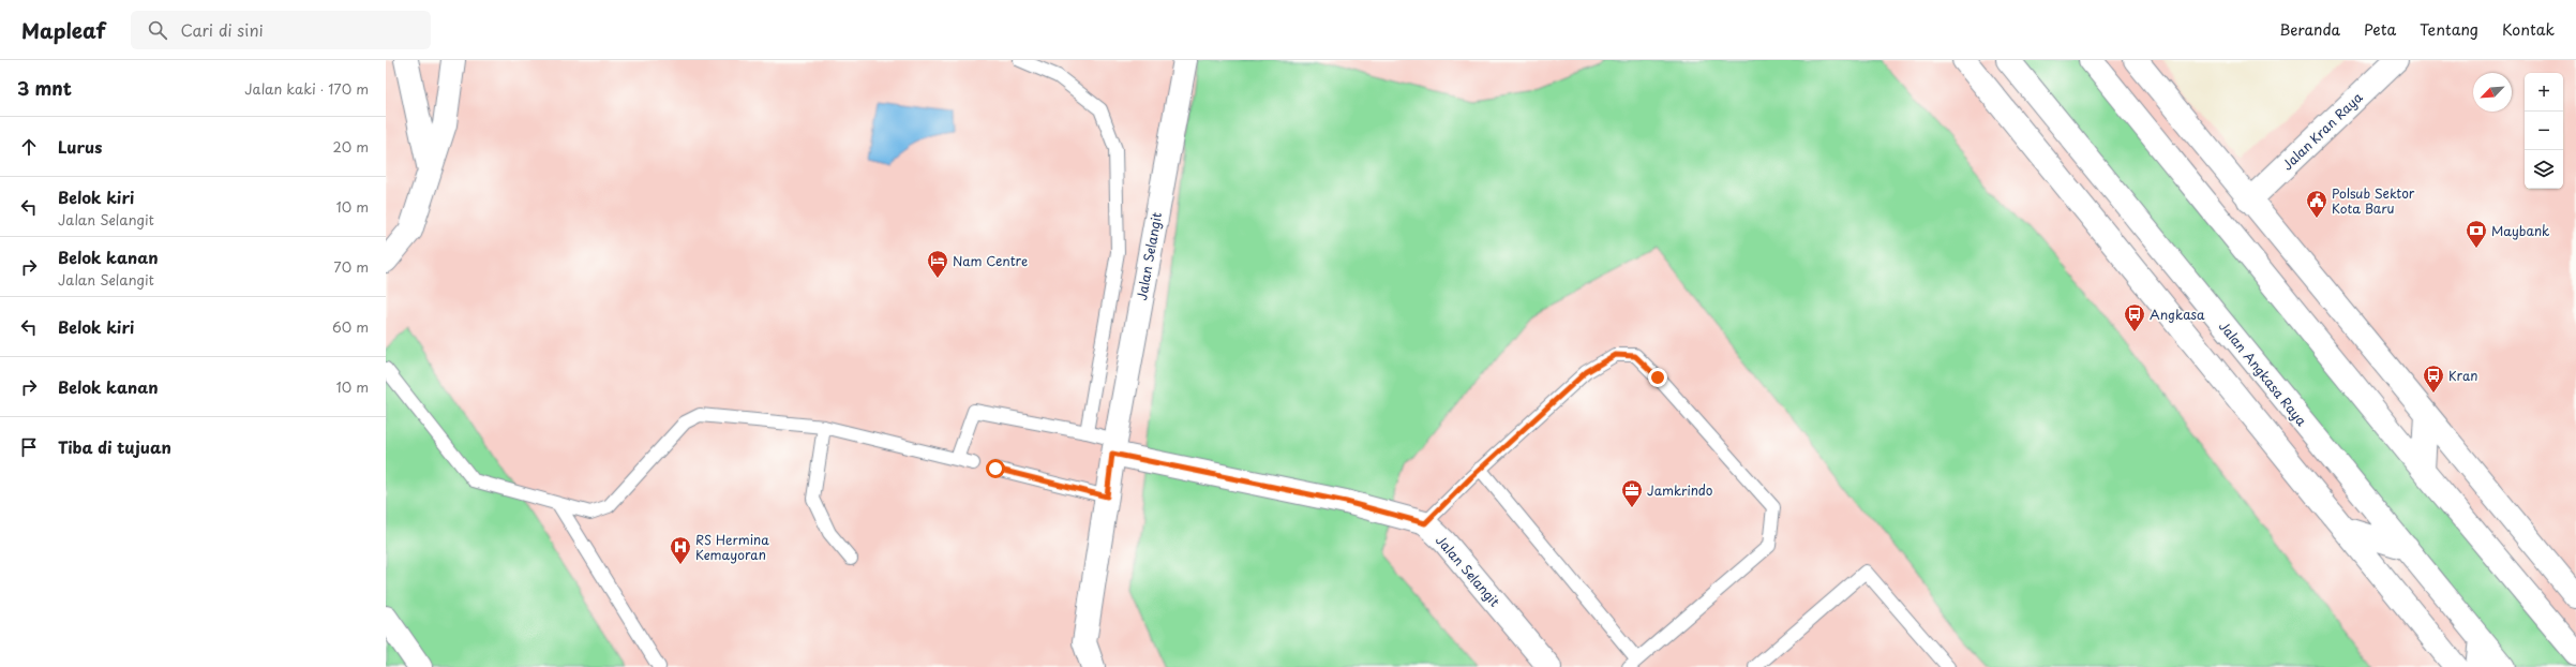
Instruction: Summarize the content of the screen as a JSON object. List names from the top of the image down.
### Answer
{
  "streets": {
    "main road": ["Jalan Kran Raya", "Jalan Selangit", "Jalan Angkasa Raya"]
  },
  "places": {
    "public building": ["Polsub Sektor Kota Baru"],
    "bank": ["Maybank"],
    "hotel": ["Nam Centre"],
    "bus stop": ["Angkasa", "Kran"],
    "office": ["Jamkrindo"],
    "hospital": ["RS Hermina Kemayoran"]
  },
  "north": "bottom left",
  "page": {
    "header": "Mapleaf",
    "search": "Cari di sini",
    "nav": [
      "Beranda",
      "Peta",
      "Tentang",
      "Kontak"
    ],
    "heading": ["3 mnt", "Jalan kaki · 170 m"],
    "map_buttons": ["+", "−"],
    "list": [
      ["Lurus", "20 m"],
      ["Belok kiri", "Jalan Selangit", "10 m"],
      ["Belok kanan", "Jalan Selangit", "70 m"],
      ["Belok kiri", "60 m"],
      ["Belok kanan", "10 m"],
      "Tiba di tujuan"
    ]
  }
}
